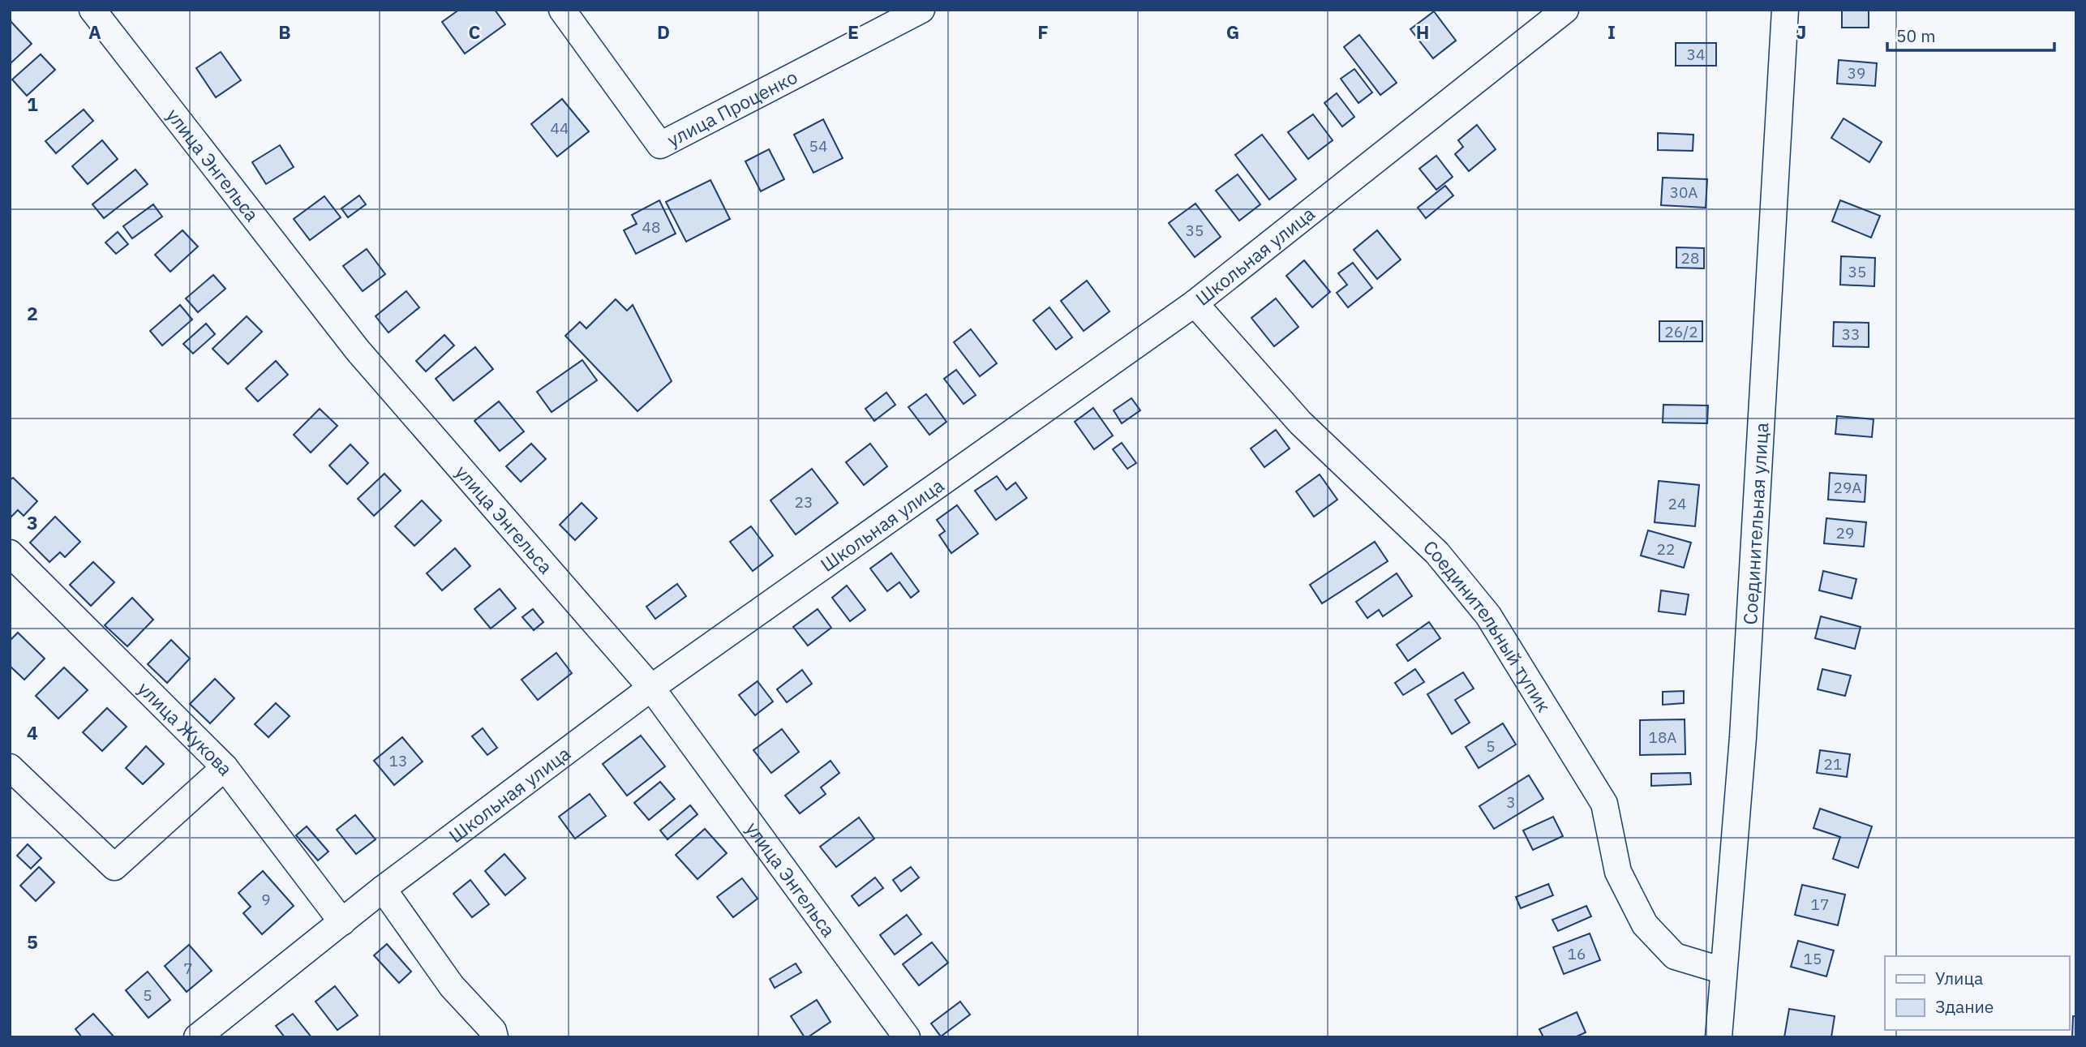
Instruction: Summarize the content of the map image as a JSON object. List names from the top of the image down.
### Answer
{
  "streets": {
    "street": [
      "улица Проценко",
      "улица Энгельса",
      "Школьная улица",
      "Соединительная улица",
      "Соединительный тупик",
      "улица Жукова"
    ]
  },
  "crossings": [
    ["улица Энгельса", "Школьная улица"],
    ["Школьная улица", "Соединительный тупик"],
    ["Школьная улица", "улица Жукова"],
    ["Соединительная улица", "Соединительный тупик"]
  ],
  "house_numbers": [
    "34",
    "39",
    "44",
    "54",
    "30А",
    "48",
    "35",
    "28",
    "35",
    "26/2",
    "33",
    "29А",
    "23",
    "24",
    "29",
    "22",
    "18А",
    "5",
    "13",
    "21",
    "3",
    "9",
    "17",
    "16",
    "15",
    "7",
    "5"
  ],
  "legend": ["Улица", "Здание"],
  "scale_bar": "50 m",
  "grid": {
    "columns": [
      "A",
      "B",
      "C",
      "D",
      "E",
      "F",
      "G",
      "H",
      "I",
      "J"
    ],
    "rows": [
      "1",
      "2",
      "3",
      "4",
      "5"
    ]
  }
}
